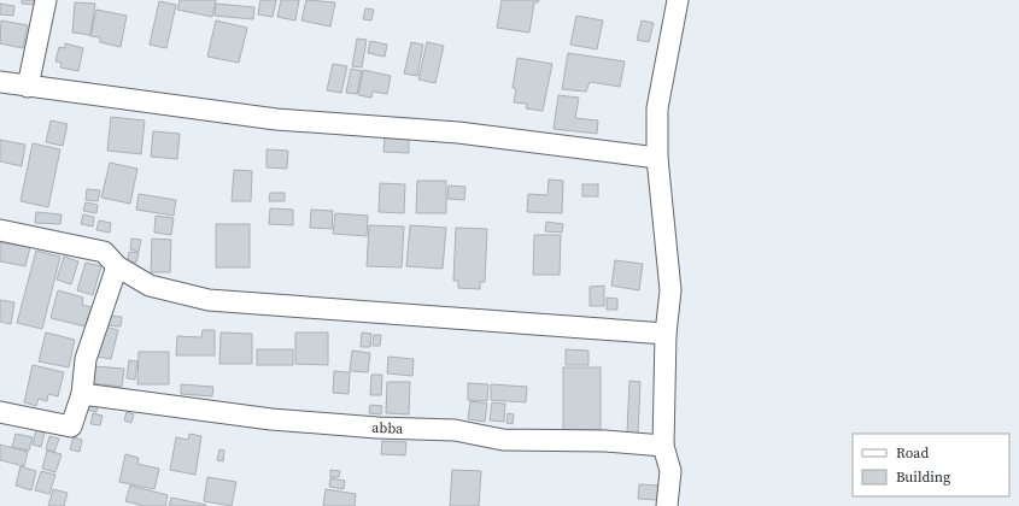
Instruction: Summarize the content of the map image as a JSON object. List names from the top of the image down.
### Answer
{
  "streets": {
    "street": ["abba"]
  },
  "legend": ["Road", "Building"]
}
